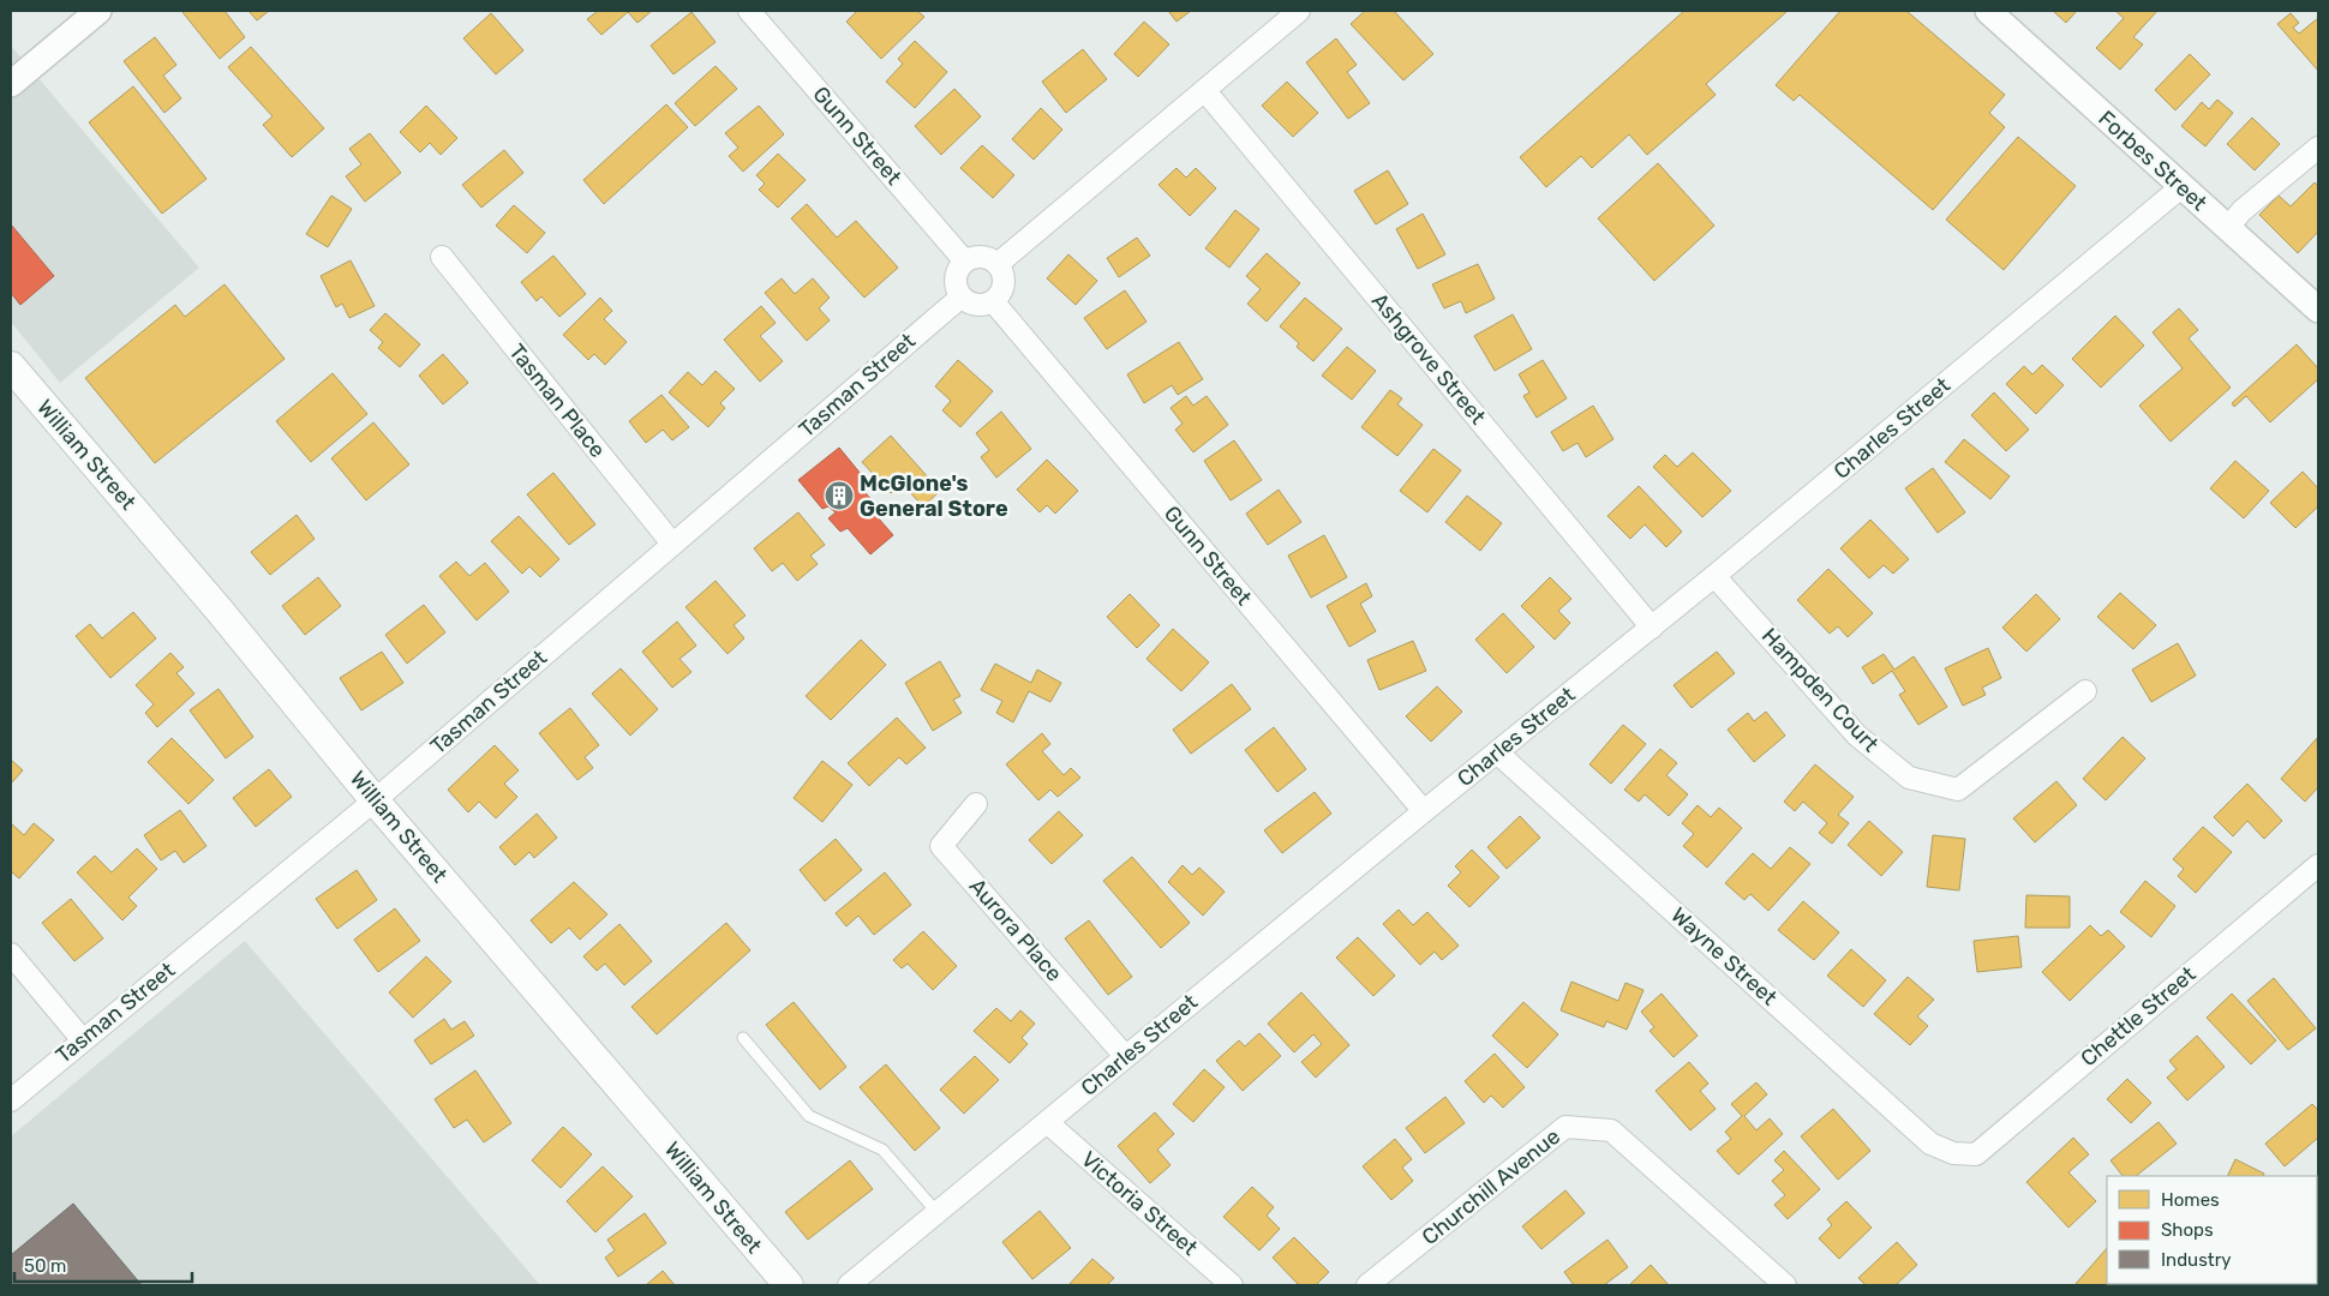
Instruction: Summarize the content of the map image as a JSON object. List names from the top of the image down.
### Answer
{
  "streets": {
    "main road": ["William Street"],
    "street": [
      "Gunn Street",
      "Forbes Street",
      "Ashgrove Street",
      "Tasman Street",
      "Tasman Place",
      "Charles Street",
      "Hampden Court",
      "Aurora Place",
      "Wayne Street",
      "Chettle Street",
      "Churchill Avenue",
      "Victoria Street"
    ]
  },
  "crossings": [
    ["Gunn Street", "Tasman Street"],
    ["Gunn Street", "Charles Street"],
    ["Forbes Street", "Charles Street"],
    ["Ashgrove Street", "Charles Street"],
    ["Tasman Street", "Tasman Place"],
    ["Tasman Street", "William Street"],
    ["Charles Street", "Hampden Court"],
    ["Charles Street", "Aurora Place"],
    ["Charles Street", "Wayne Street"],
    ["Charles Street", "Victoria Street"],
    ["Wayne Street", "Chettle Street"]
  ],
  "places": {
    "building": ["McGlone's General Store"]
  },
  "legend": ["Homes", "Shops", "Industry"],
  "scale_bar": "50 m"
}
